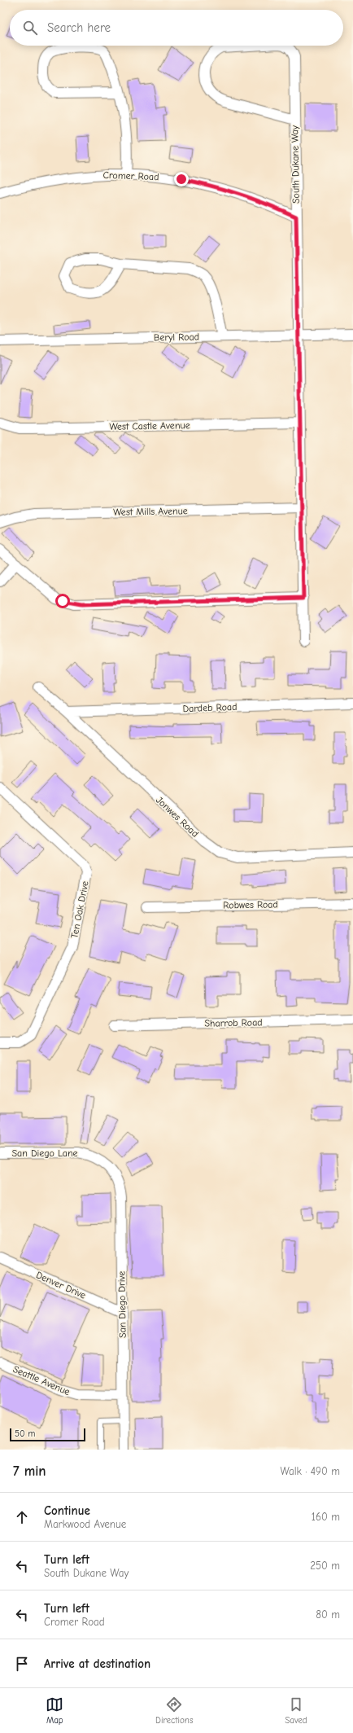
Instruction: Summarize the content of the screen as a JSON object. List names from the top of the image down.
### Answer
{
  "streets": {
    "street": [
      "South Dukane Way",
      "Cromer Road",
      "Beryl Road",
      "West Castle Avenue",
      "West Mills Avenue",
      "Dardeb Road",
      "Jonwes Road",
      "Robwes Road",
      "Ten Oak Drive",
      "Sharrob Road",
      "San Diego Lane",
      "Denver Drive",
      "San Diego Drive",
      "Seattle Avenue"
    ]
  },
  "crossings": [
    ["South Dukane Way", "Cromer Road"],
    ["South Dukane Way", "Beryl Road"],
    ["South Dukane Way", "West Castle Avenue"],
    ["South Dukane Way", "West Mills Avenue"],
    ["Dardeb Road", "Jonwes Road"],
    ["San Diego Lane", "San Diego Drive"],
    ["Denver Drive", "San Diego Drive"],
    ["San Diego Drive", "Seattle Avenue"]
  ],
  "scale_bar": "50 m",
  "page": {
    "search": "Search here",
    "scale": "50 m",
    "heading": ["7 min", "Walk · 490 m"],
    "list": [
      ["Continue", "Markwood Avenue", "160 m"],
      ["Turn left", "South Dukane Way", "250 m"],
      ["Turn left", "Cromer Road", "80 m"],
      "Arrive at destination"
    ],
    "nav": ["Map", "Directions", "Saved"]
  }
}
